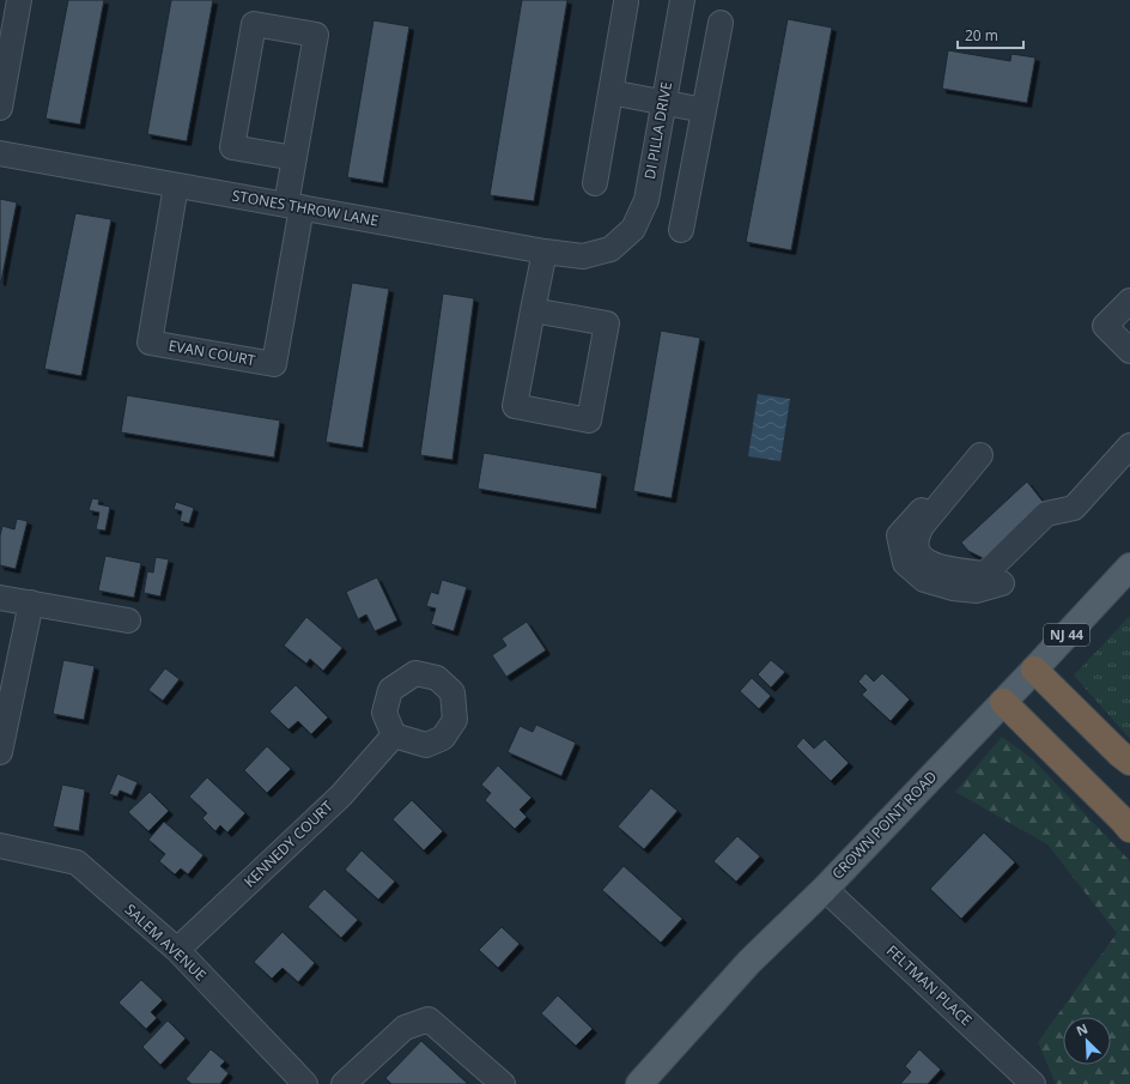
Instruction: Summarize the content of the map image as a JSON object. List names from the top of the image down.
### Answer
{
  "streets": {
    "main road": ["NJ 44", "CROWN POINT ROAD"],
    "street": [
      "DI PILLA DRIVE",
      "STONES THROW LANE",
      "EVAN COURT",
      "KENNEDY COURT",
      "SALEM AVENUE",
      "FELTMAN PLACE"
    ]
  },
  "crossings": [
    ["DI PILLA DRIVE", "STONES THROW LANE"],
    ["STONES THROW LANE", "EVAN COURT"],
    ["CROWN POINT ROAD", "FELTMAN PLACE"],
    ["KENNEDY COURT", "SALEM AVENUE"]
  ],
  "scale_bar": "20 m",
  "north": "top left"
}
